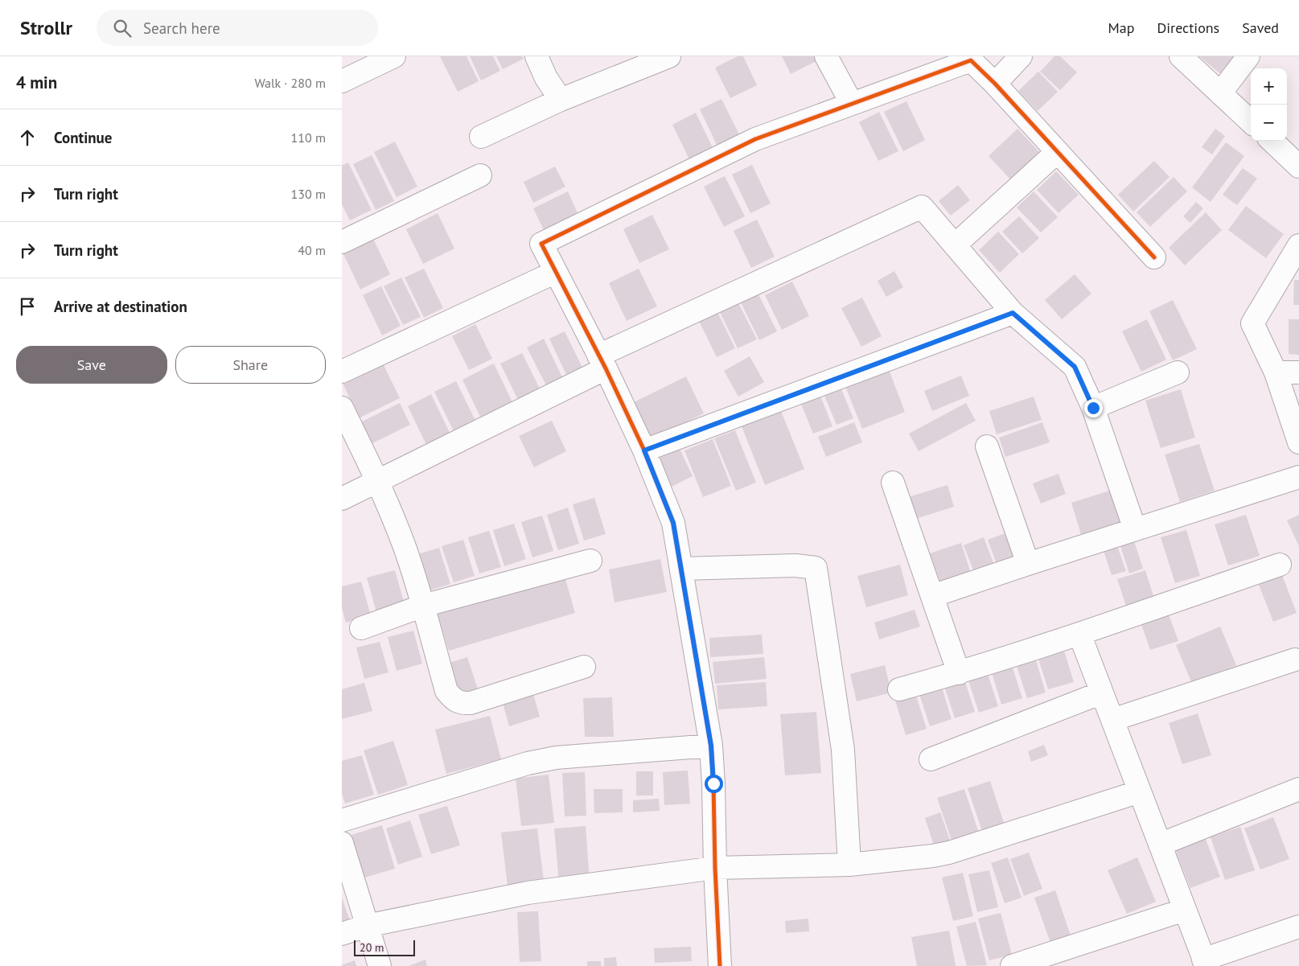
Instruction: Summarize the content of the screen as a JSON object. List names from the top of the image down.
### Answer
{
  "scale_bar": "20 m",
  "page": {
    "header": "Strollr",
    "search": "Search here",
    "nav": ["Map", "Directions", "Saved"],
    "heading": ["4 min", "Walk · 280 m"],
    "map_buttons": ["+", "−"],
    "list": [
      ["Continue", "110 m"],
      ["Turn right", "130 m"],
      ["Turn right", "40 m"],
      "Arrive at destination"
    ],
    "buttons": ["Save", "Share"],
    "scale": "20 m"
  }
}
